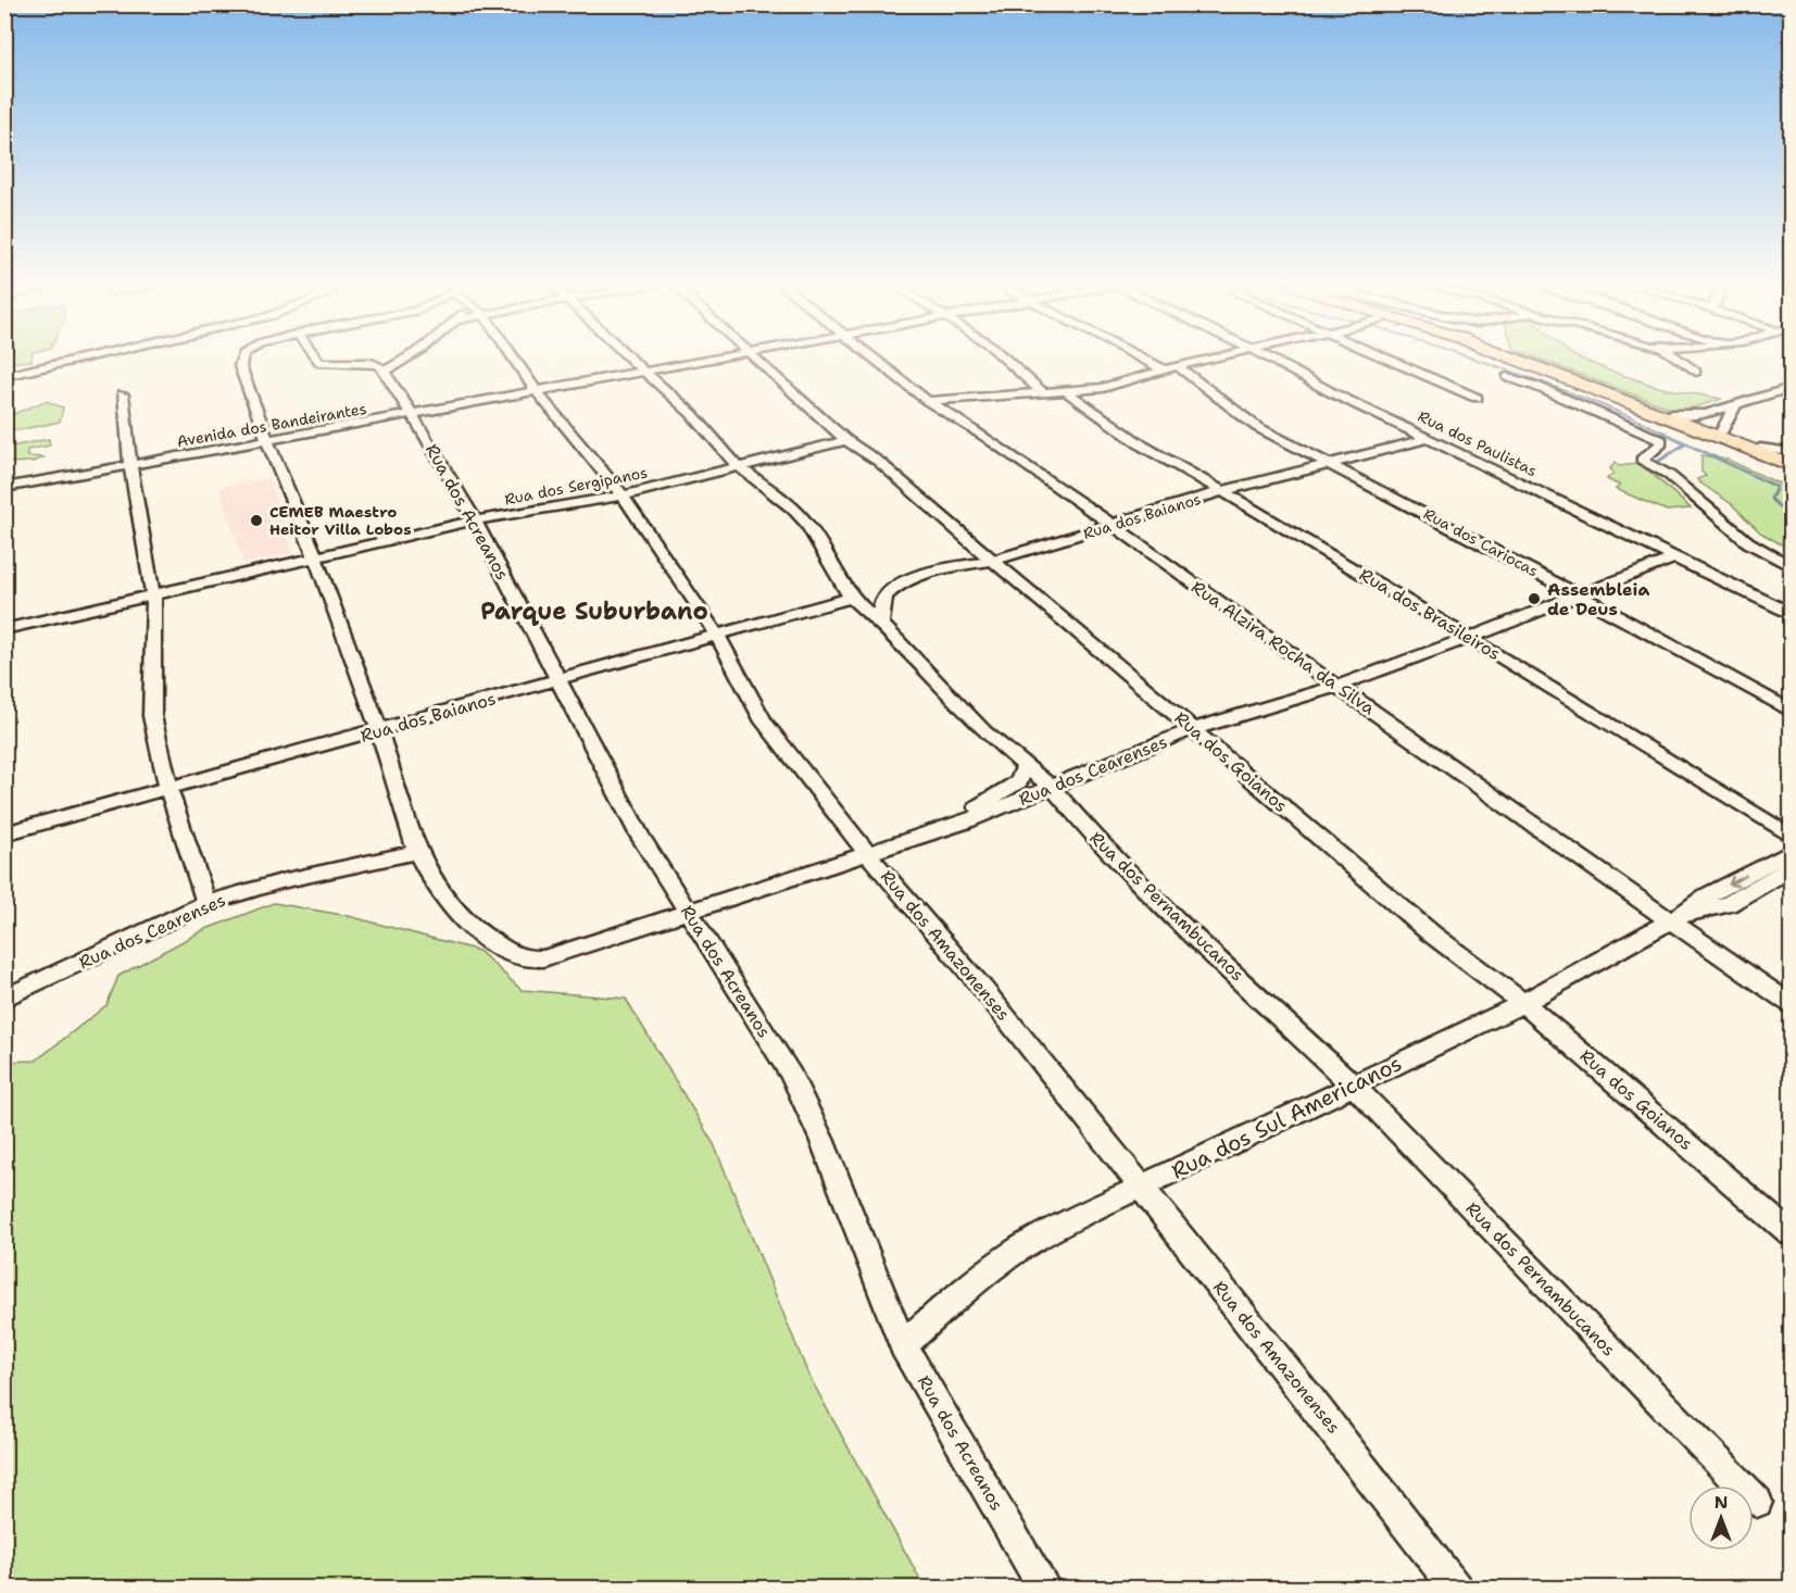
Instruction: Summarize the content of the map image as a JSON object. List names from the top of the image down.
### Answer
{
  "streets": {
    "street": [
      "Avenida dos Bandeirantes",
      "Rua dos Paulistas",
      "Rua dos Sergipanos",
      "Rua dos Acreanos",
      "Rua dos Baianos",
      "Rua dos Cariocas",
      "Rua dos Brasileiros",
      "Rua Alzira Rocha da Silva",
      "Rua dos Goianos",
      "Rua dos Cearenses",
      "Rua dos Pernambucanos",
      "Rua dos Amazonenses",
      "Rua dos Sul Americanos"
    ]
  },
  "crossings": [
    ["Avenida dos Bandeirantes", "Rua dos Acreanos"],
    ["Avenida dos Bandeirantes", "Rua dos Pernambucanos"],
    ["Avenida dos Bandeirantes", "Rua dos Amazonenses"],
    ["Rua dos Paulistas", "Rua dos Baianos"],
    ["Rua dos Paulistas", "Rua dos Cearenses"],
    ["Rua dos Sergipanos", "Rua dos Acreanos"],
    ["Rua dos Sergipanos", "Rua dos Goianos"],
    ["Rua dos Sergipanos", "Rua dos Pernambucanos"],
    ["Rua dos Sergipanos", "Rua dos Amazonenses"],
    ["Rua dos Acreanos", "Rua dos Baianos"],
    ["Rua dos Acreanos", "Rua dos Cearenses"],
    ["Rua dos Acreanos", "Rua dos Sul Americanos"],
    ["Rua dos Baianos", "Rua dos Cariocas"],
    ["Rua dos Baianos", "Rua dos Brasileiros"],
    ["Rua dos Baianos", "Rua Alzira Rocha da Silva"],
    ["Rua dos Baianos", "Rua dos Goianos"],
    ["Rua dos Baianos", "Rua dos Pernambucanos"],
    ["Rua dos Baianos", "Rua dos Amazonenses"],
    ["Rua dos Cariocas", "Rua dos Cearenses"],
    ["Rua dos Brasileiros", "Rua dos Cearenses"],
    ["Rua dos Brasileiros", "Rua dos Sul Americanos"],
    ["Rua Alzira Rocha da Silva", "Rua dos Cearenses"],
    ["Rua Alzira Rocha da Silva", "Rua dos Sul Americanos"],
    ["Rua dos Goianos", "Rua dos Cearenses"],
    ["Rua dos Goianos", "Rua dos Sul Americanos"],
    ["Rua dos Cearenses", "Rua dos Pernambucanos"],
    ["Rua dos Cearenses", "Rua dos Amazonenses"],
    ["Rua dos Pernambucanos", "Rua dos Sul Americanos"],
    ["Rua dos Amazonenses", "Rua dos Sul Americanos"]
  ],
  "districts": ["Parque Suburbano"],
  "places": ["CEMEB Maestro Heitor Villa Lobos", "Assembleia de Deus"],
  "north": "top"
}
